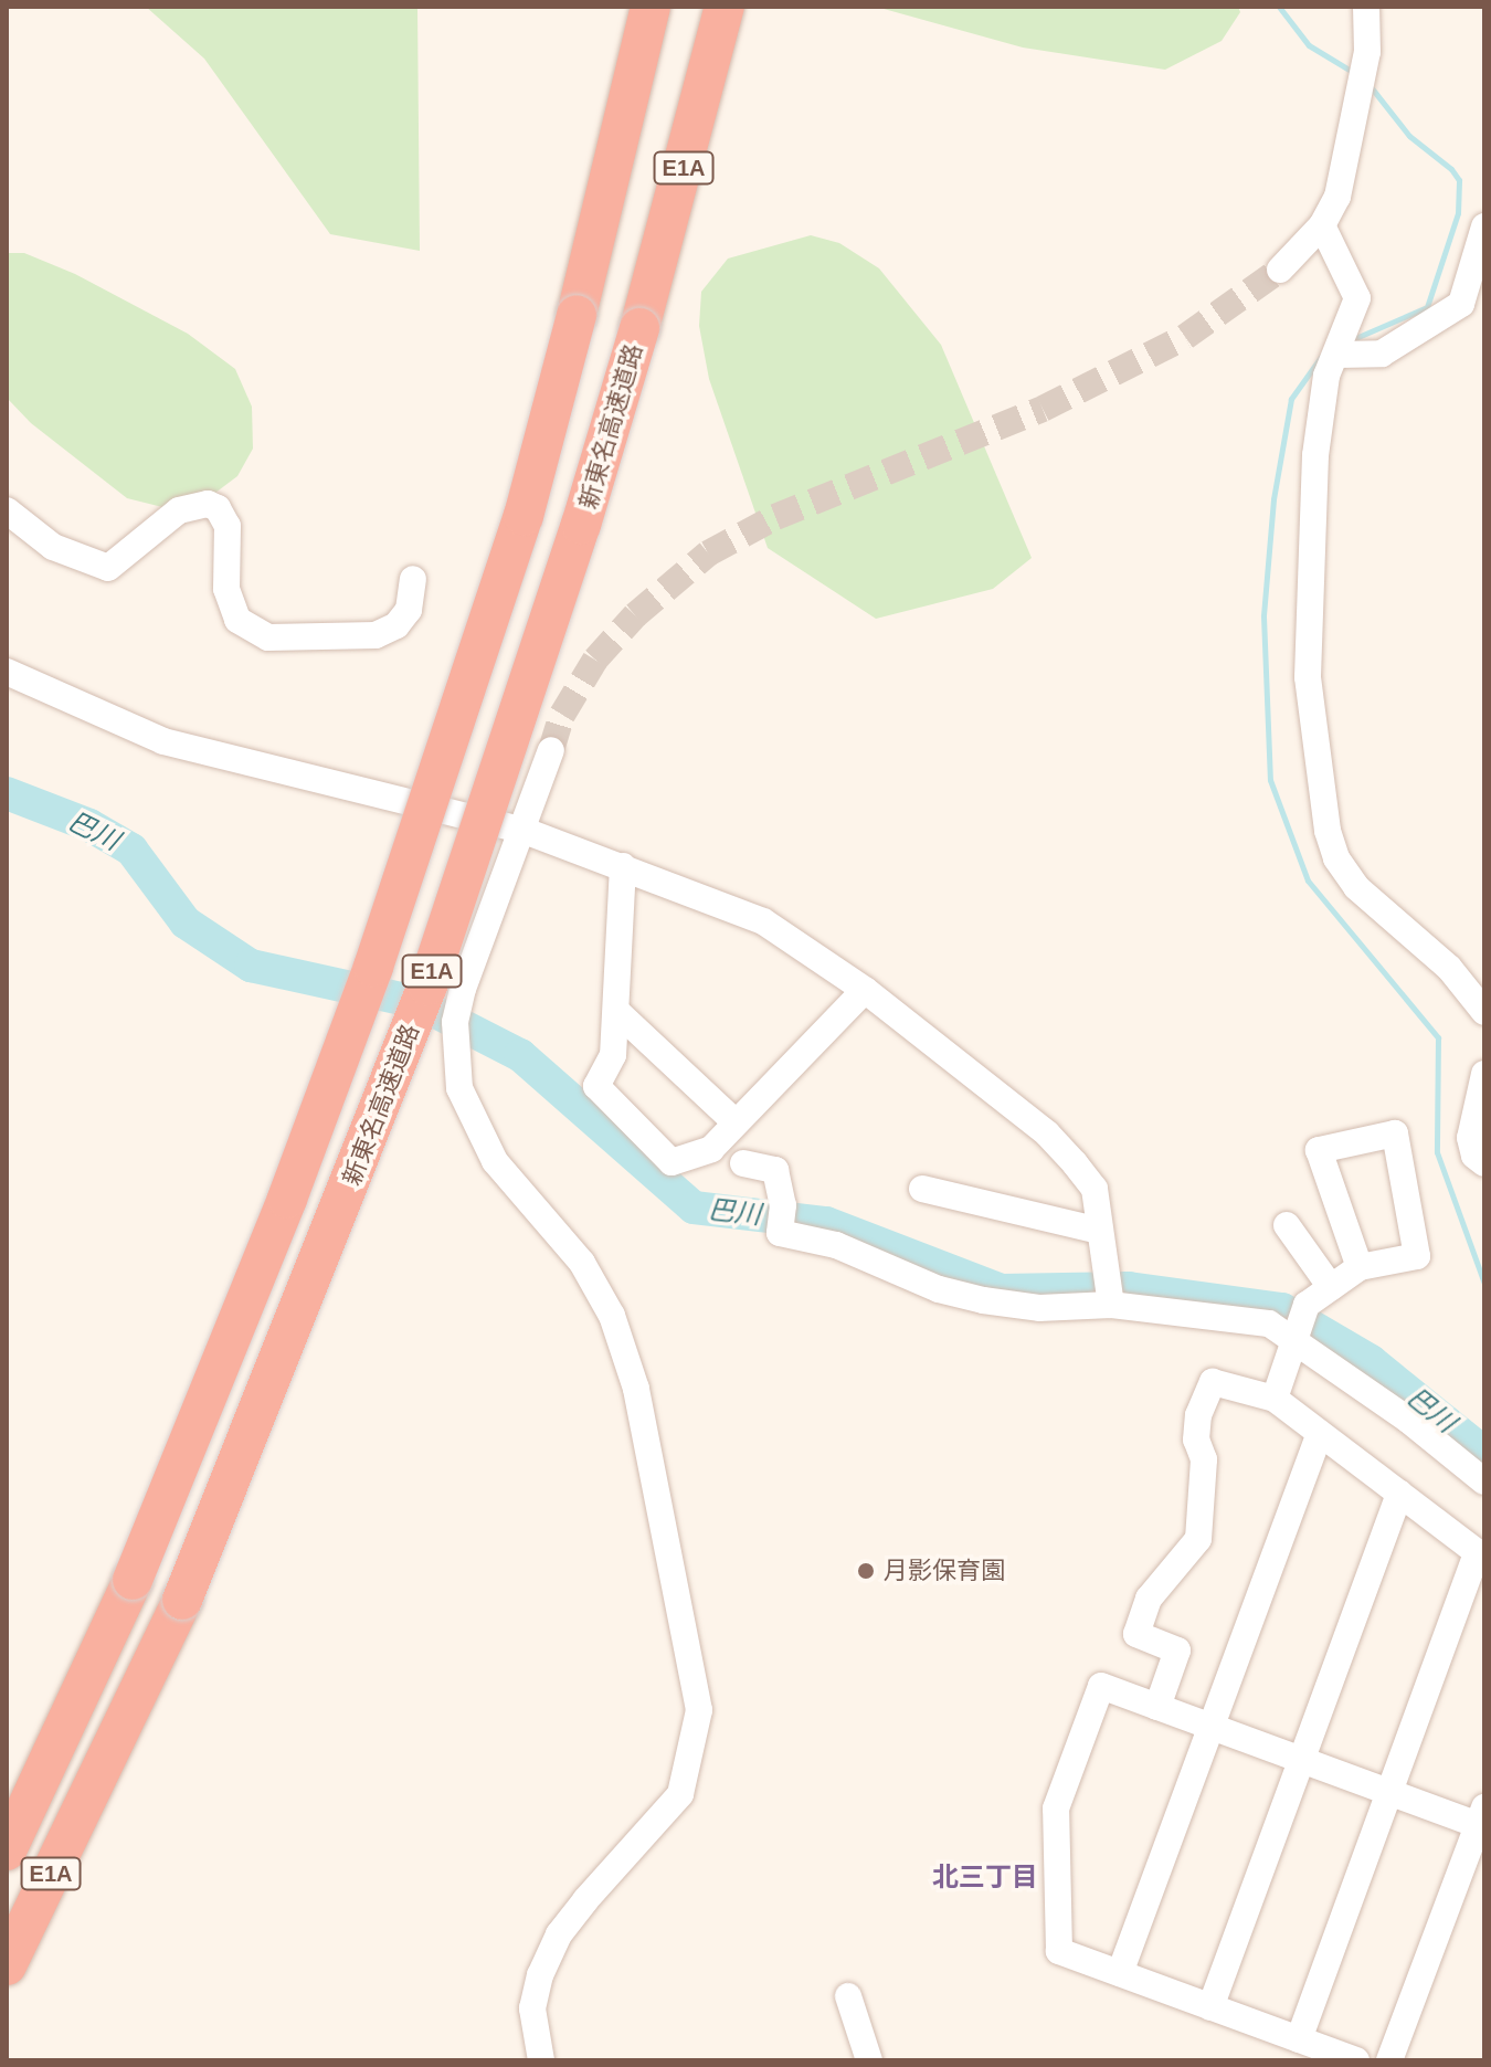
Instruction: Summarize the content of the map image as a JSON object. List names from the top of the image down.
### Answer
{
  "streets": {
    "highway": ["E1A", "新東名高速道路"]
  },
  "districts": ["北三丁目"],
  "water": ["巴川"],
  "places": ["月影保育園"]
}
